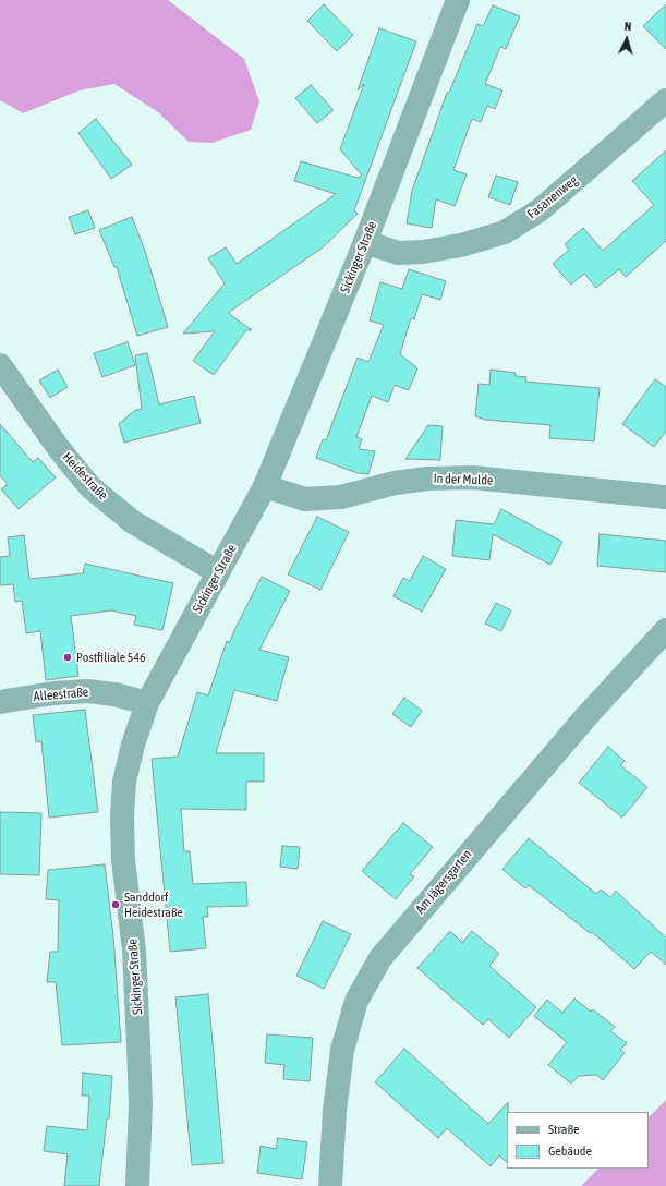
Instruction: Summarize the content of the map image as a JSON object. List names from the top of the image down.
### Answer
{
  "streets": {
    "street": [
      "Fasanenweg",
      "Sickinger Straße",
      "Heidestraße",
      "In der Mulde",
      "Alleestraße",
      "Am Jägersgarten"
    ]
  },
  "crossings": [
    ["Fasanenweg", "Sickinger Straße"],
    ["Sickinger Straße", "Heidestraße"],
    ["Sickinger Straße", "In der Mulde"],
    ["Sickinger Straße", "Alleestraße"]
  ],
  "places": ["Postfiliale 546", "Sanddorf Heidestraße"],
  "legend": ["Straße", "Gebäude"],
  "north": "top"
}
